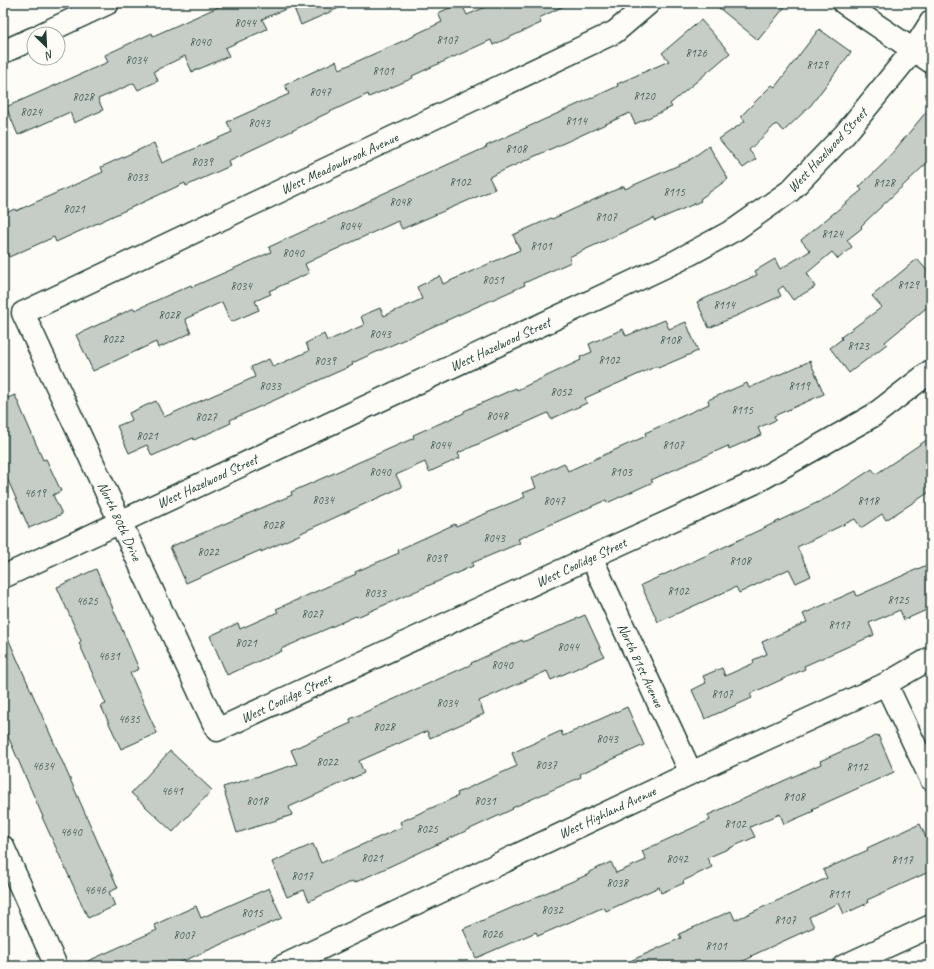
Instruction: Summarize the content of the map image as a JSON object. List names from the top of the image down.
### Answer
{
  "streets": {
    "street": [
      "West Hazelwood Street",
      "West Meadowbrook Avenue",
      "North 80th Drive",
      "West Coolidge Street",
      "North 81st Avenue",
      "West Highland Avenue"
    ]
  },
  "crossings": [
    ["West Hazelwood Street", "North 80th Drive"],
    ["West Meadowbrook Avenue", "North 80th Drive"],
    ["North 80th Drive", "West Coolidge Street"],
    ["West Coolidge Street", "North 81st Avenue"],
    ["North 81st Avenue", "West Highland Avenue"]
  ],
  "house_numbers": [
    "8044",
    "8107",
    "8040",
    "8126",
    "8034",
    "8129",
    "8101",
    "8047",
    "8120",
    "8028",
    "8024",
    "8114",
    "8043",
    "8108",
    "8039",
    "8033",
    "8102",
    "8128",
    "8115",
    "8048",
    "8021",
    "8107",
    "8044",
    "8124",
    "8101",
    "8040",
    "8051",
    "8129",
    "8034",
    "8114",
    "8028",
    "8043",
    "8022",
    "8108",
    "8123",
    "8102",
    "8039",
    "8033",
    "8119",
    "8052",
    "8115",
    "8048",
    "8027",
    "8021",
    "8044",
    "8107",
    "8040",
    "8103",
    "4619",
    "8034",
    "8047",
    "8118",
    "8028",
    "8043",
    "8022",
    "8039",
    "8108",
    "8102",
    "8033",
    "8125",
    "4625",
    "8027",
    "8117",
    "8021",
    "8044",
    "4631",
    "8040",
    "8107",
    "8034",
    "4635",
    "8028",
    "8043",
    "8022",
    "8037",
    "4634",
    "8112",
    "4641",
    "8108",
    "8018",
    "8031",
    "8102",
    "8025",
    "4640",
    "8021",
    "8042",
    "8117",
    "8017",
    "8038",
    "4646",
    "8111",
    "8032",
    "8015",
    "8107",
    "8026",
    "8007",
    "8101"
  ],
  "north": "bottom right"
}
